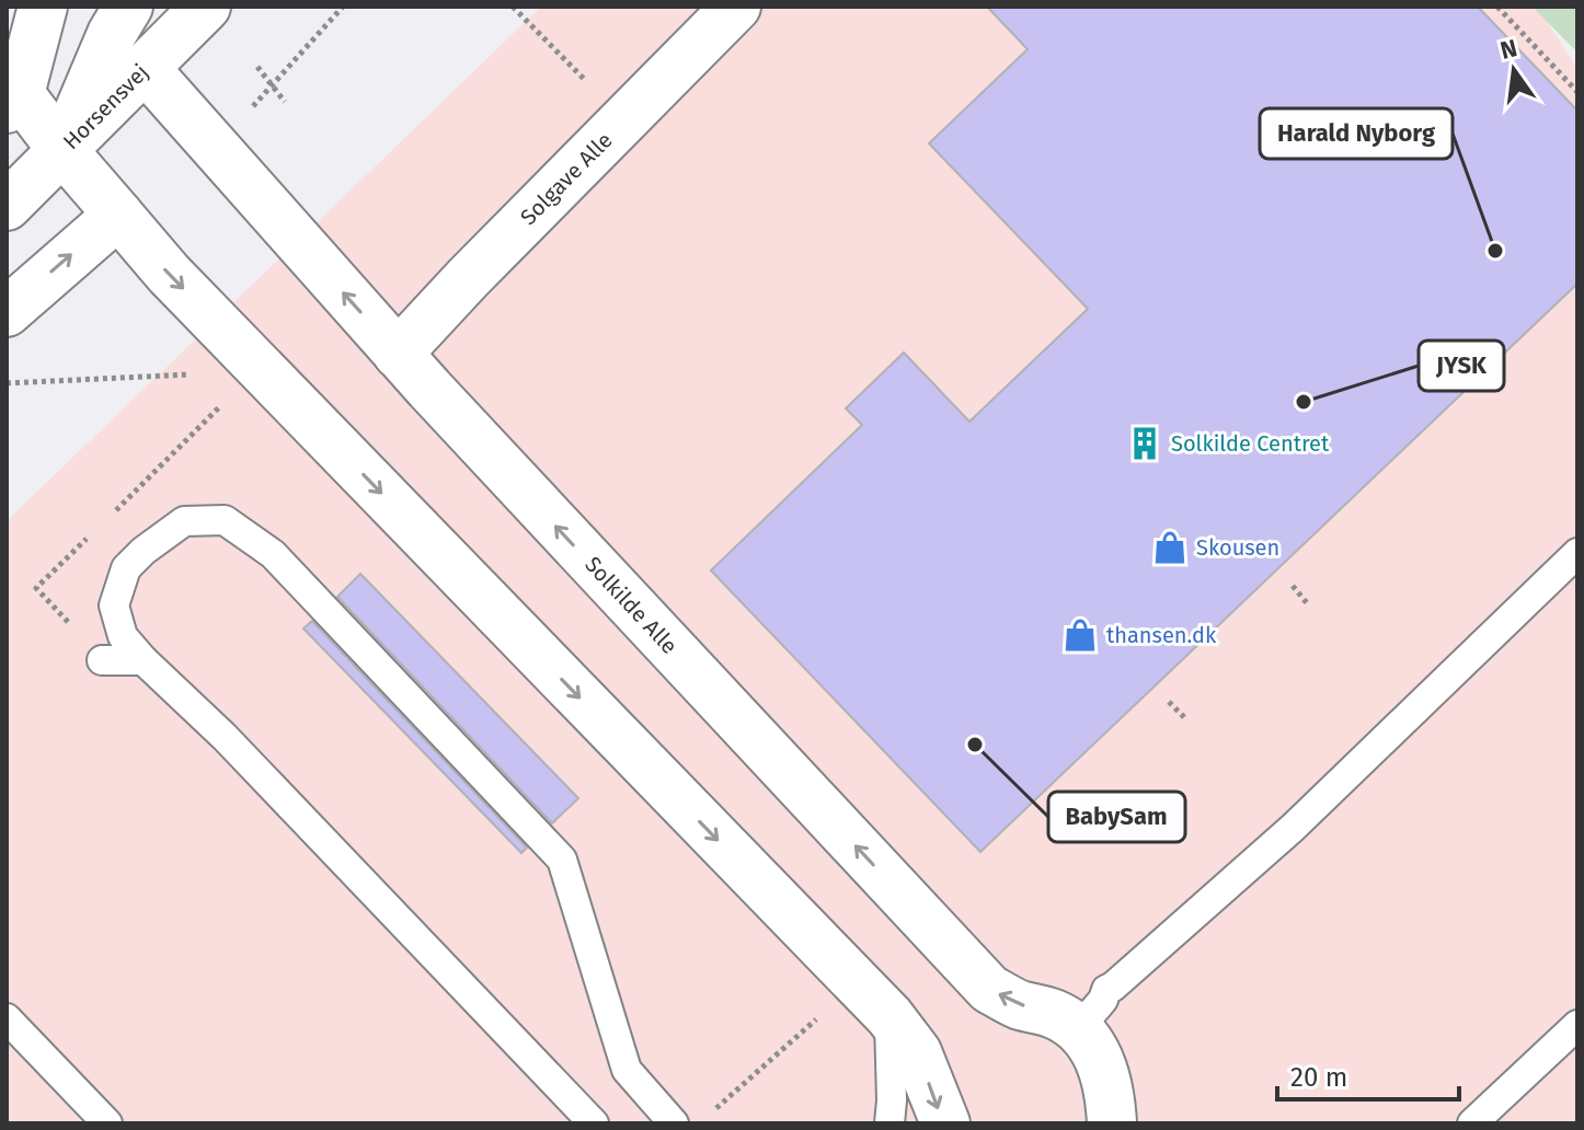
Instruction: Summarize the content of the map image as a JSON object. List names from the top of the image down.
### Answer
{
  "streets": {
    "street": ["Horsensvej", "Solgave Alle", "Solkilde Alle"]
  },
  "crossings": [
    ["Horsensvej", "Solkilde Alle"],
    ["Solgave Alle", "Solkilde Alle"]
  ],
  "places": {
    "other": ["Harald Nyborg", "JYSK", "BabySam"],
    "building": ["Solkilde Centret"],
    "shop": ["Skousen", "thansen.dk"]
  },
  "scale_bar": "20 m",
  "north": "top"
}
